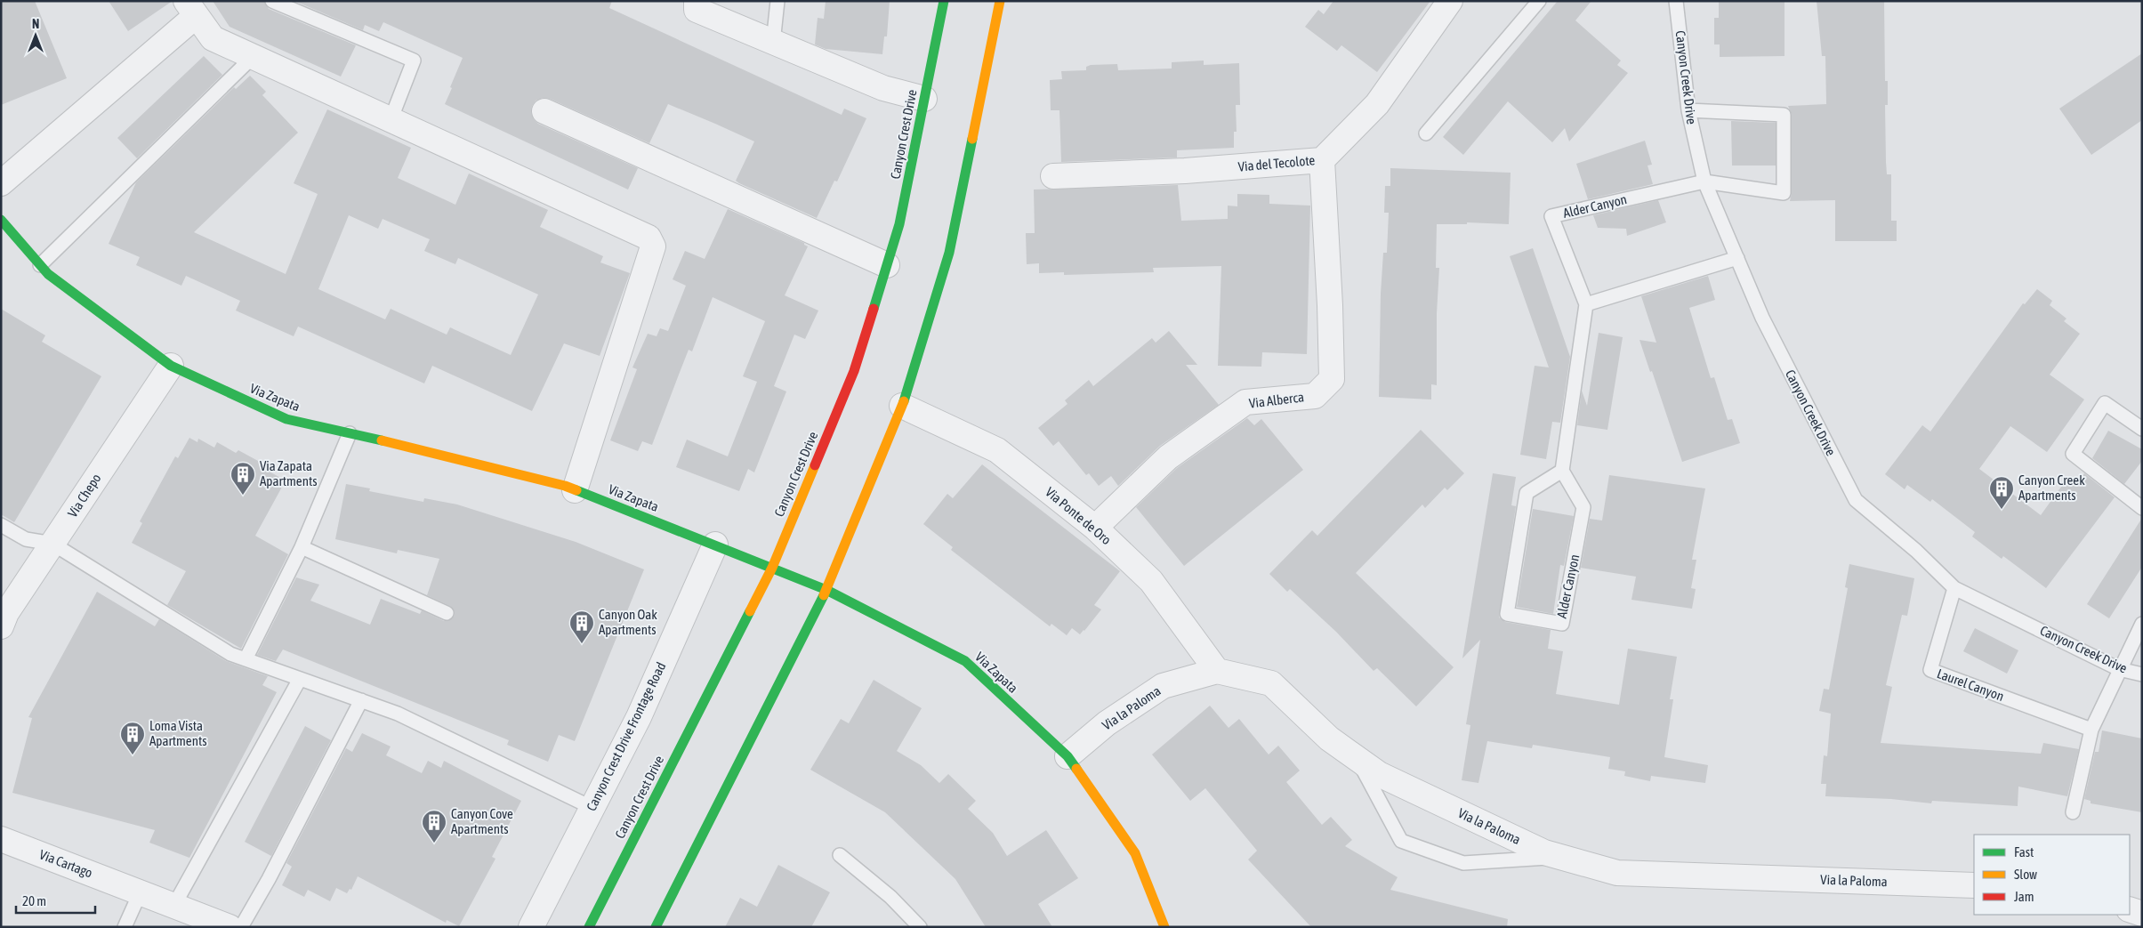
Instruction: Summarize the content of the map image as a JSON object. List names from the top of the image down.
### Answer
{
  "streets": {
    "main road": ["Canyon Crest Drive", "Via Zapata"],
    "street": [
      "Via del Tecolote",
      "Via Alberca",
      "Via Chepo",
      "Via Ponte de Oro",
      "Via la Paloma",
      "Canyon Crest Drive Frontage Road",
      "Via Cartago"
    ],
    "lane": ["Canyon Creek Drive", "Alder Canyon", "Laurel Canyon"]
  },
  "crossings": [
    ["Canyon Creek Drive", "Alder Canyon"],
    ["Canyon Creek Drive", "Laurel Canyon"],
    ["Canyon Crest Drive", "Via Zapata"],
    ["Via del Tecolote", "Via Alberca"],
    ["Via Zapata", "Via Chepo"],
    ["Via Zapata", "Via la Paloma"],
    ["Via Zapata", "Canyon Crest Drive Frontage Road"],
    ["Via Alberca", "Via Ponte de Oro"],
    ["Via Ponte de Oro", "Via la Paloma"]
  ],
  "places": {
    "building": [
      "Via Zapata Apartments",
      "Canyon Creek Apartments",
      "Canyon Oak Apartments",
      "Loma Vista Apartments",
      "Canyon Cove Apartments"
    ]
  },
  "legend": ["Fast", "Slow", "Jam"],
  "scale_bar": "20 m",
  "north": "top"
}
